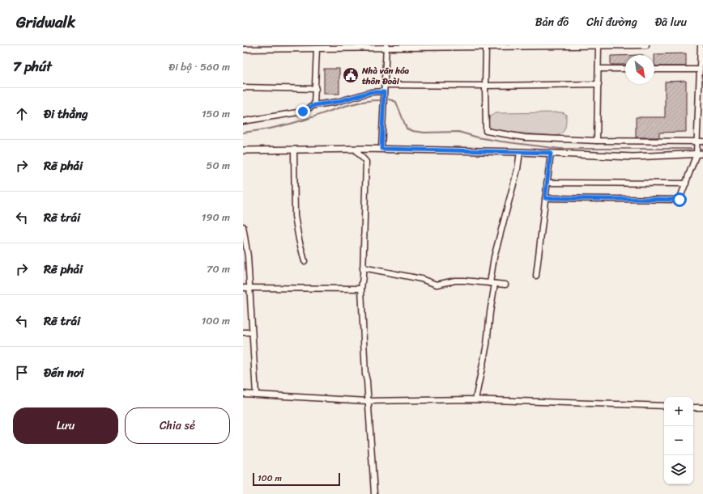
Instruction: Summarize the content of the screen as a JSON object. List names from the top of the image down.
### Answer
{
  "places": {
    "public building": ["Nhà văn hóa thôn Đoài"]
  },
  "scale_bar": "100 m",
  "north": "bottom right",
  "page": {
    "header": "Gridwalk",
    "nav": ["Bản đồ", "Chỉ đường", "Đã lưu"],
    "heading": ["7 phút", "Đi bộ · 560 m"],
    "list": [
      ["Đi thẳng", "150 m"],
      ["Rẽ phải", "50 m"],
      ["Rẽ trái", "190 m"],
      ["Rẽ phải", "70 m"],
      ["Rẽ trái", "100 m"],
      "Đến nơi"
    ],
    "map_buttons": ["+", "−"],
    "buttons": ["Lưu", "Chia sẻ"],
    "scale": "100 m"
  }
}
